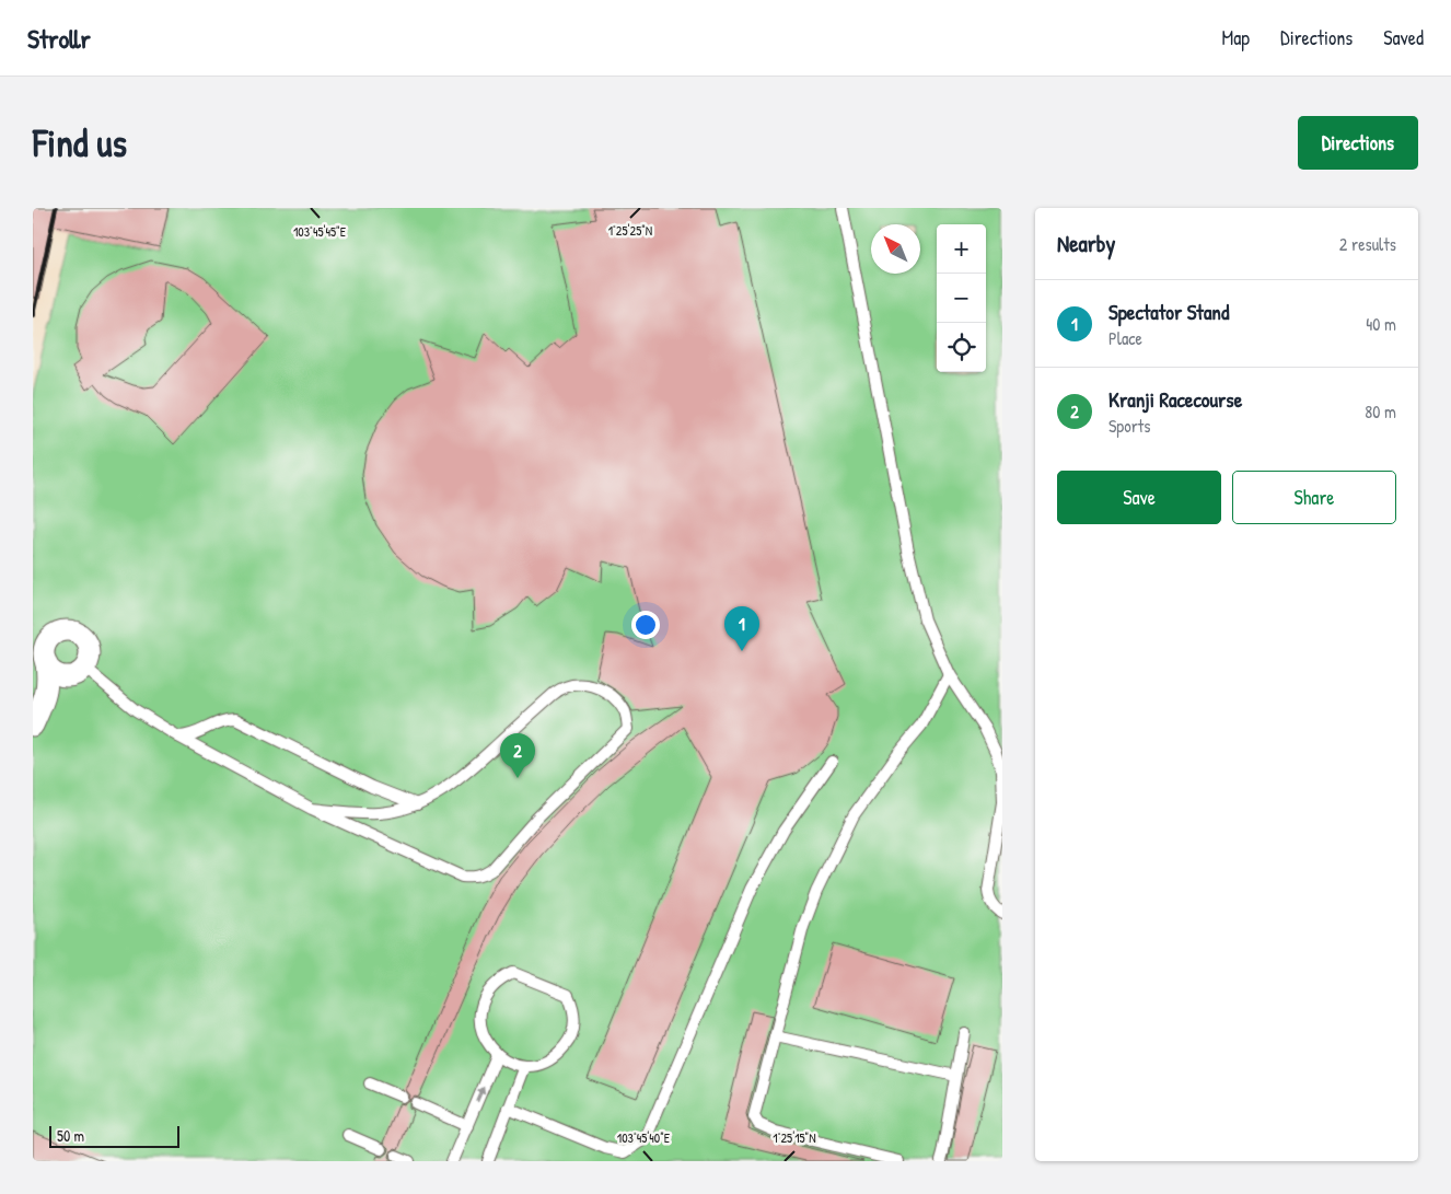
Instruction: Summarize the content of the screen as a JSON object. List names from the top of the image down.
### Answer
{
  "scale_bar": "50 m",
  "north": "top left",
  "page": {
    "header": "Strollr",
    "nav": ["Map", "Directions", "Saved"],
    "buttons": [
      "Directions",
      ["Save", "Share"]
    ],
    "title": "Find us",
    "heading": ["Nearby", "2 results"],
    "map_buttons": ["+", "−"],
    "list": [
      {
        "mark": "1",
        "name": "Spectator Stand",
        "note": "Place",
        "value": "40 m"
      },
      {
        "mark": "2",
        "name": "Kranji Racecourse",
        "note": "Sports",
        "value": "80 m"
      }
    ],
    "pins": ["1", "2"],
    "scale": "50 m"
  },
  "coordinates": [
    "1°25'25\"N",
    "103°45'45\"E",
    "103°45'40\"E",
    "1°25'15\"N"
  ]
}
